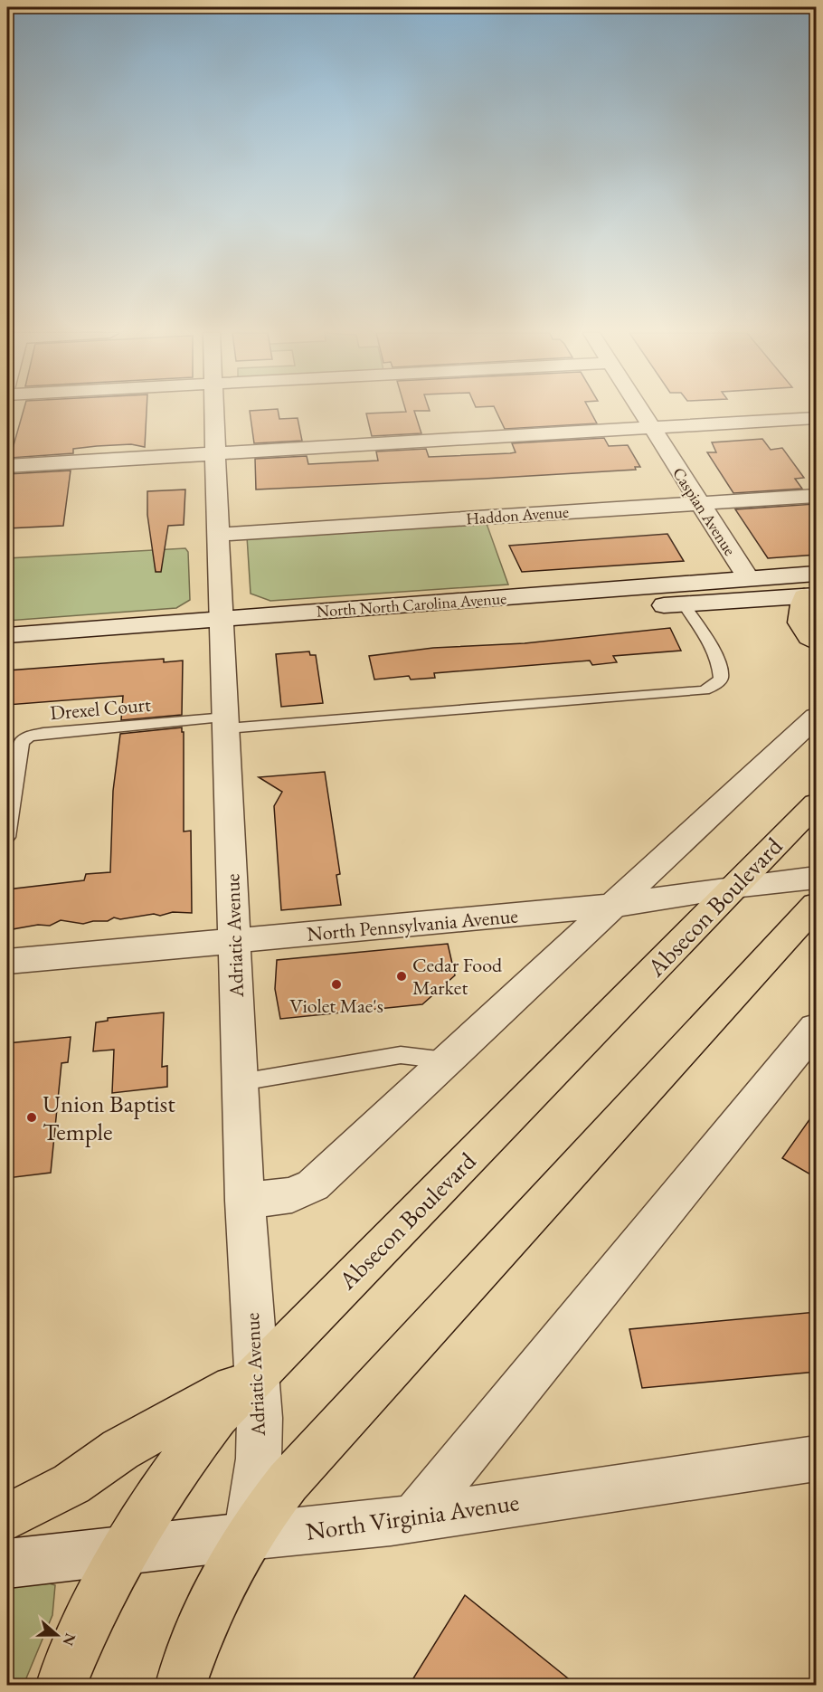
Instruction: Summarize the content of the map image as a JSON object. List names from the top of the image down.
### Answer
{
  "streets": {
    "highway": ["Absecon Boulevard"],
    "street": [
      "Caspian Avenue",
      "Haddon Avenue",
      "North North Carolina Avenue",
      "North Pennsylvania Avenue",
      "Adriatic Avenue",
      "North Virginia Avenue"
    ],
    "lane": ["Drexel Court"]
  },
  "crossings": [
    ["Caspian Avenue", "Haddon Avenue"],
    ["Caspian Avenue", "North North Carolina Avenue"],
    ["Haddon Avenue", "Adriatic Avenue"],
    ["North North Carolina Avenue", "Drexel Court"],
    ["North North Carolina Avenue", "Adriatic Avenue"],
    ["Drexel Court", "Adriatic Avenue"],
    ["Absecon Boulevard", "North Pennsylvania Avenue"],
    ["Absecon Boulevard", "Adriatic Avenue"],
    ["Absecon Boulevard", "North Virginia Avenue"],
    ["North Pennsylvania Avenue", "Adriatic Avenue"],
    ["Adriatic Avenue", "North Virginia Avenue"]
  ],
  "places": ["Cedar Food Market", "Violet Mae's", "Union Baptist Temple"],
  "north": "right"
}
